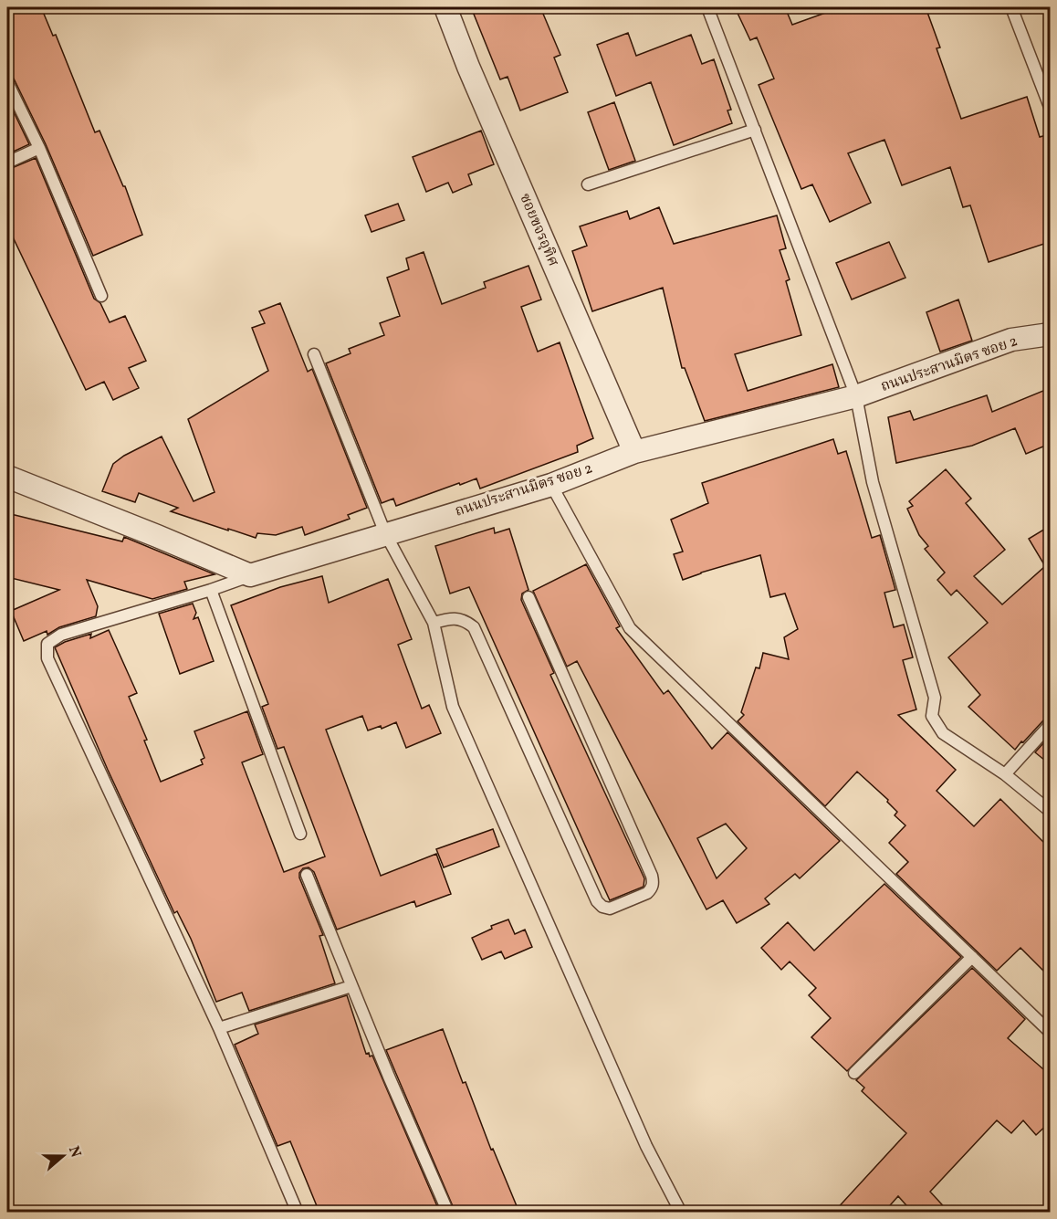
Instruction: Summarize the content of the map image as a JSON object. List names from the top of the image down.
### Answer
{
  "streets": {
    "street": ["ซอยขจรอุทิศ", "ถนนประสานมิตร ซอย 2"]
  },
  "crossings": [
    ["ซอยขจรอุทิศ", "ถนนประสานมิตร ซอย 2"]
  ],
  "north": "right"
}
